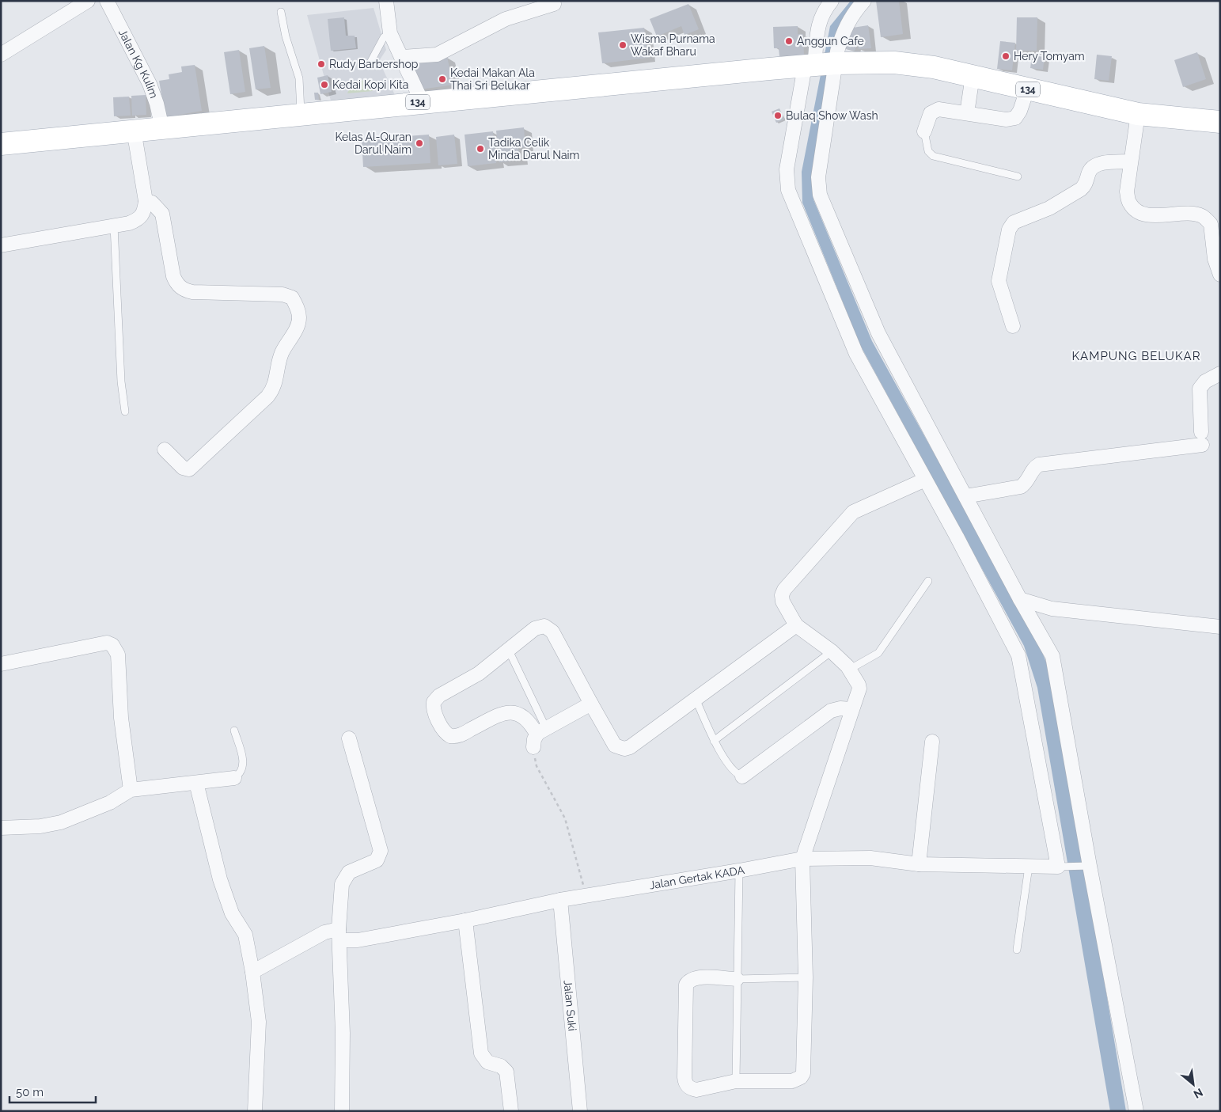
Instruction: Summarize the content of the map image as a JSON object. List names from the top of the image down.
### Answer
{
  "streets": {
    "main road": ["134"],
    "street": ["Jalan Kg Kulim", "Jalan Gertak KADA", "Jalan Suki"]
  },
  "crossings": [
    ["Jalan Kg Kulim", "134"],
    ["Jalan Gertak KADA", "Jalan Suki"]
  ],
  "districts": ["KAMPUNG BELUKAR"],
  "places": [
    "Anggun Cafe",
    "Wisma Purnama Wakaf Bharu",
    "Hery Tomyam",
    "Rudy Barbershop",
    "Kedai Makan Ala Thai Sri Belukar",
    "Kedai Kopi Kita",
    "Bulaq Show Wash",
    "Kelas Al-Quran Darul Naim",
    "Tadika Celik Minda Darul Naim"
  ],
  "scale_bar": "50 m",
  "north": "bottom right"
}
